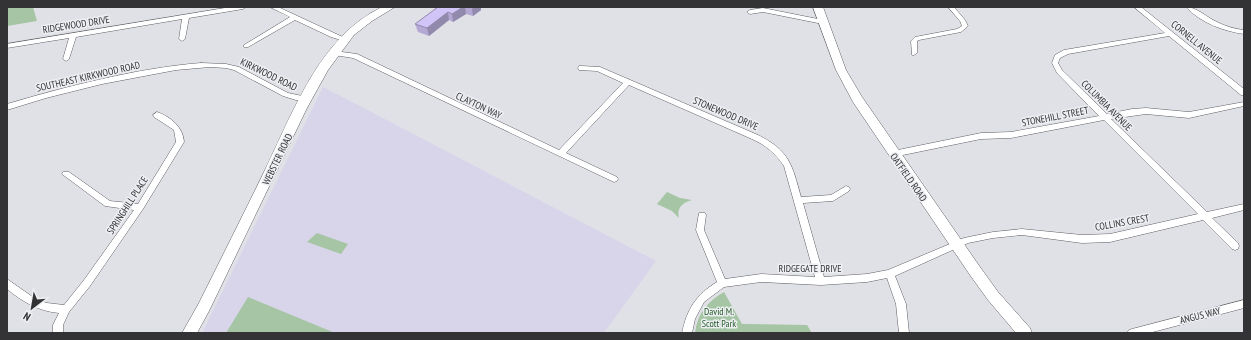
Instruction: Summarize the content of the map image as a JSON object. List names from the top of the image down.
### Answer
{
  "streets": {
    "street": [
      "RIDGEWOOD DRIVE",
      "CORNELL AVENUE",
      "KIRKWOOD ROAD",
      "SOUTHEAST KIRKWOOD ROAD",
      "CLAYTON WAY",
      "COLUMBIA AVENUE",
      "STONEWOOD DRIVE",
      "STONEHILL STREET",
      "WEBSTER ROAD",
      "OATFIELD ROAD",
      "SPRINGHILL PLACE",
      "COLLINS CREST",
      "RIDGEGATE DRIVE",
      "ANGUS WAY"
    ]
  },
  "crossings": [
    ["CORNELL AVENUE", "COLUMBIA AVENUE"],
    ["KIRKWOOD ROAD", "SOUTHEAST KIRKWOOD ROAD"],
    ["KIRKWOOD ROAD", "WEBSTER ROAD"],
    ["CLAYTON WAY", "WEBSTER ROAD"],
    ["COLUMBIA AVENUE", "STONEHILL STREET"],
    ["COLUMBIA AVENUE", "COLLINS CREST"],
    ["STONEWOOD DRIVE", "RIDGEGATE DRIVE"],
    ["STONEHILL STREET", "OATFIELD ROAD"],
    ["OATFIELD ROAD", "COLLINS CREST"],
    ["OATFIELD ROAD", "RIDGEGATE DRIVE"],
    ["COLLINS CREST", "RIDGEGATE DRIVE"]
  ],
  "parks": ["David M. Scott Park"],
  "north": "bottom left"
}
